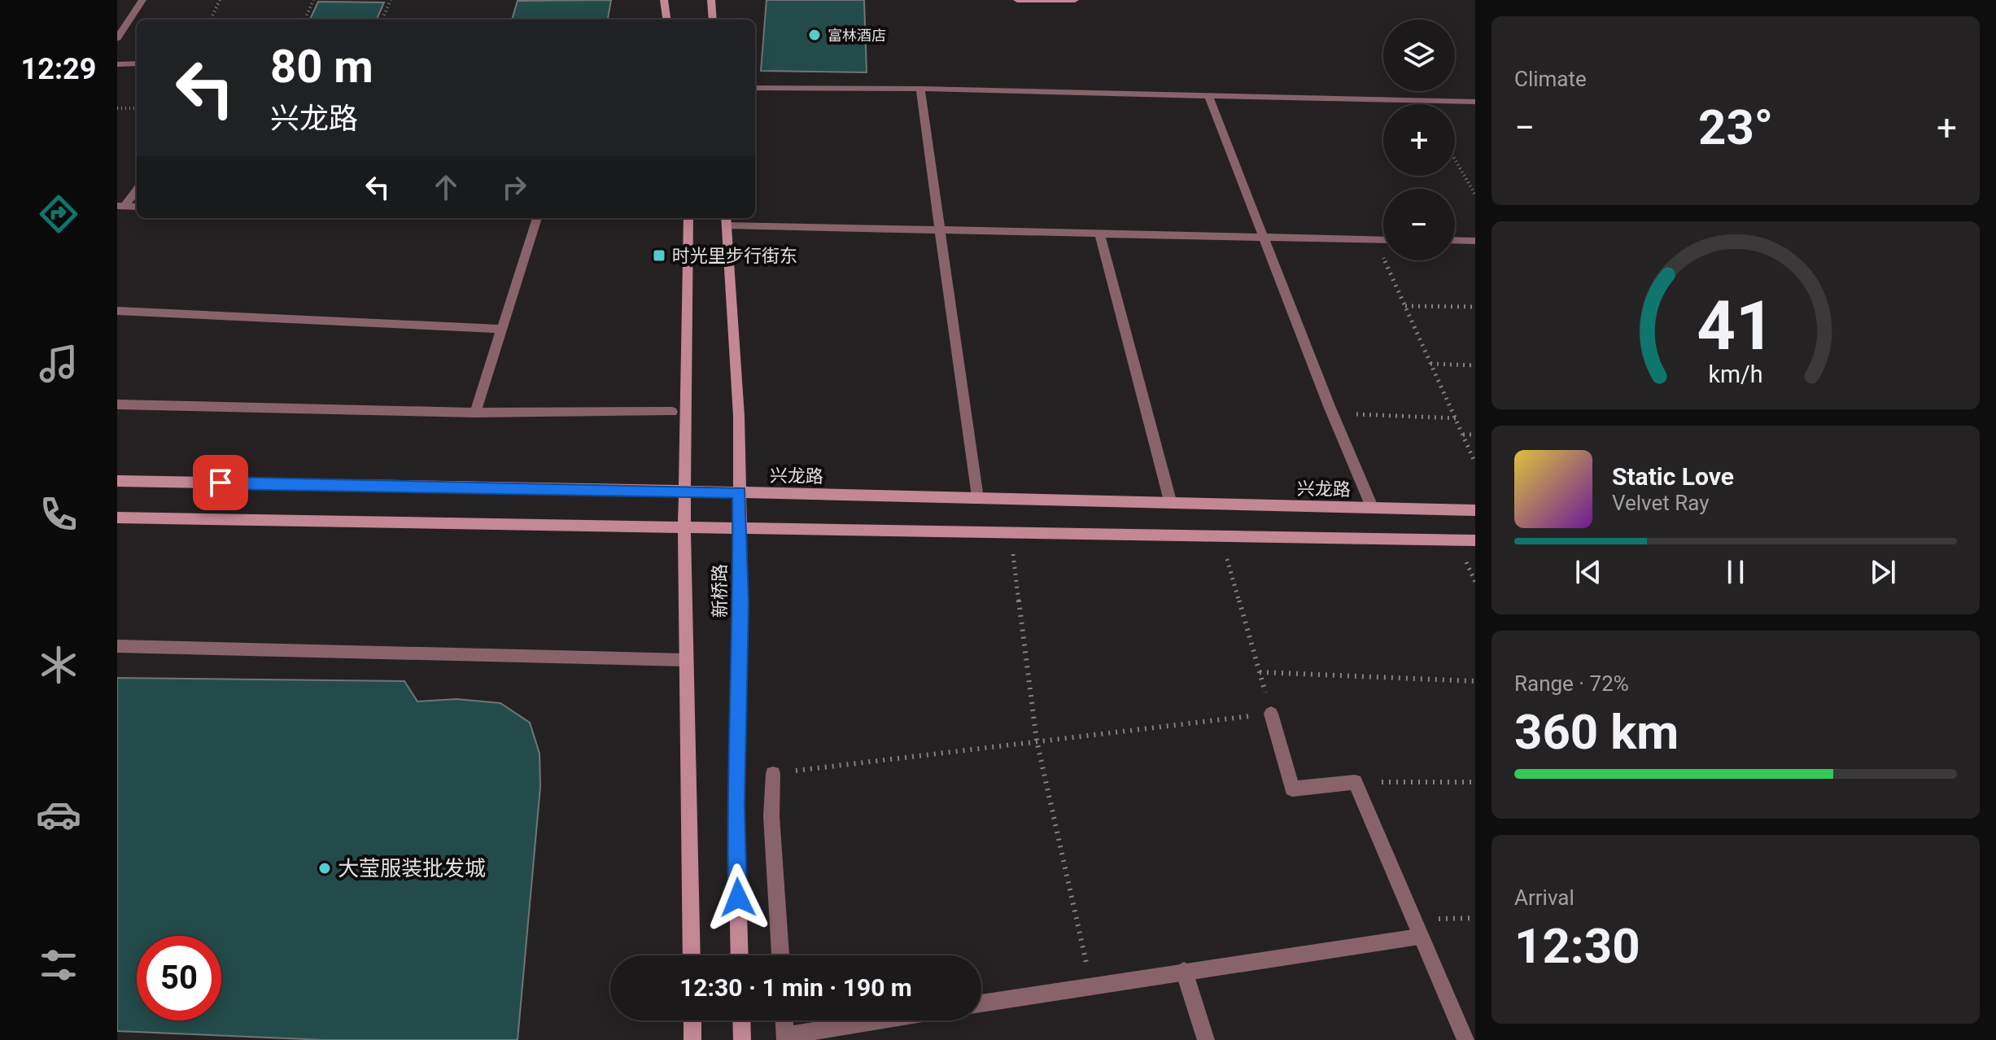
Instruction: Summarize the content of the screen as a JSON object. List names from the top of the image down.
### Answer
{
  "streets": {
    "main road": ["兴龙路", "新桥路"]
  },
  "crossings": [
    ["兴龙路", "新桥路"]
  ],
  "places": {
    "other": ["富林酒店", "大莹服装批发城"],
    "transit": ["时光里步行街东"]
  },
  "page": {
    "tabs": "12:29",
    "tile": [
      "Climate",
      ["Range · 72%", "360 km"],
      ["Arrival", "12:30"]
    ],
    "map_buttons": ["+", "−"],
    "turn": ["80 m", "兴龙路"],
    "heat": ["−", "23°", "+"],
    "song": ["Static Love", "Velvet Ray"],
    "limit": "50",
    "trip": "12:30 · 1 min · 190 m",
    "gauge": ["41", "km/h"]
  }
}
